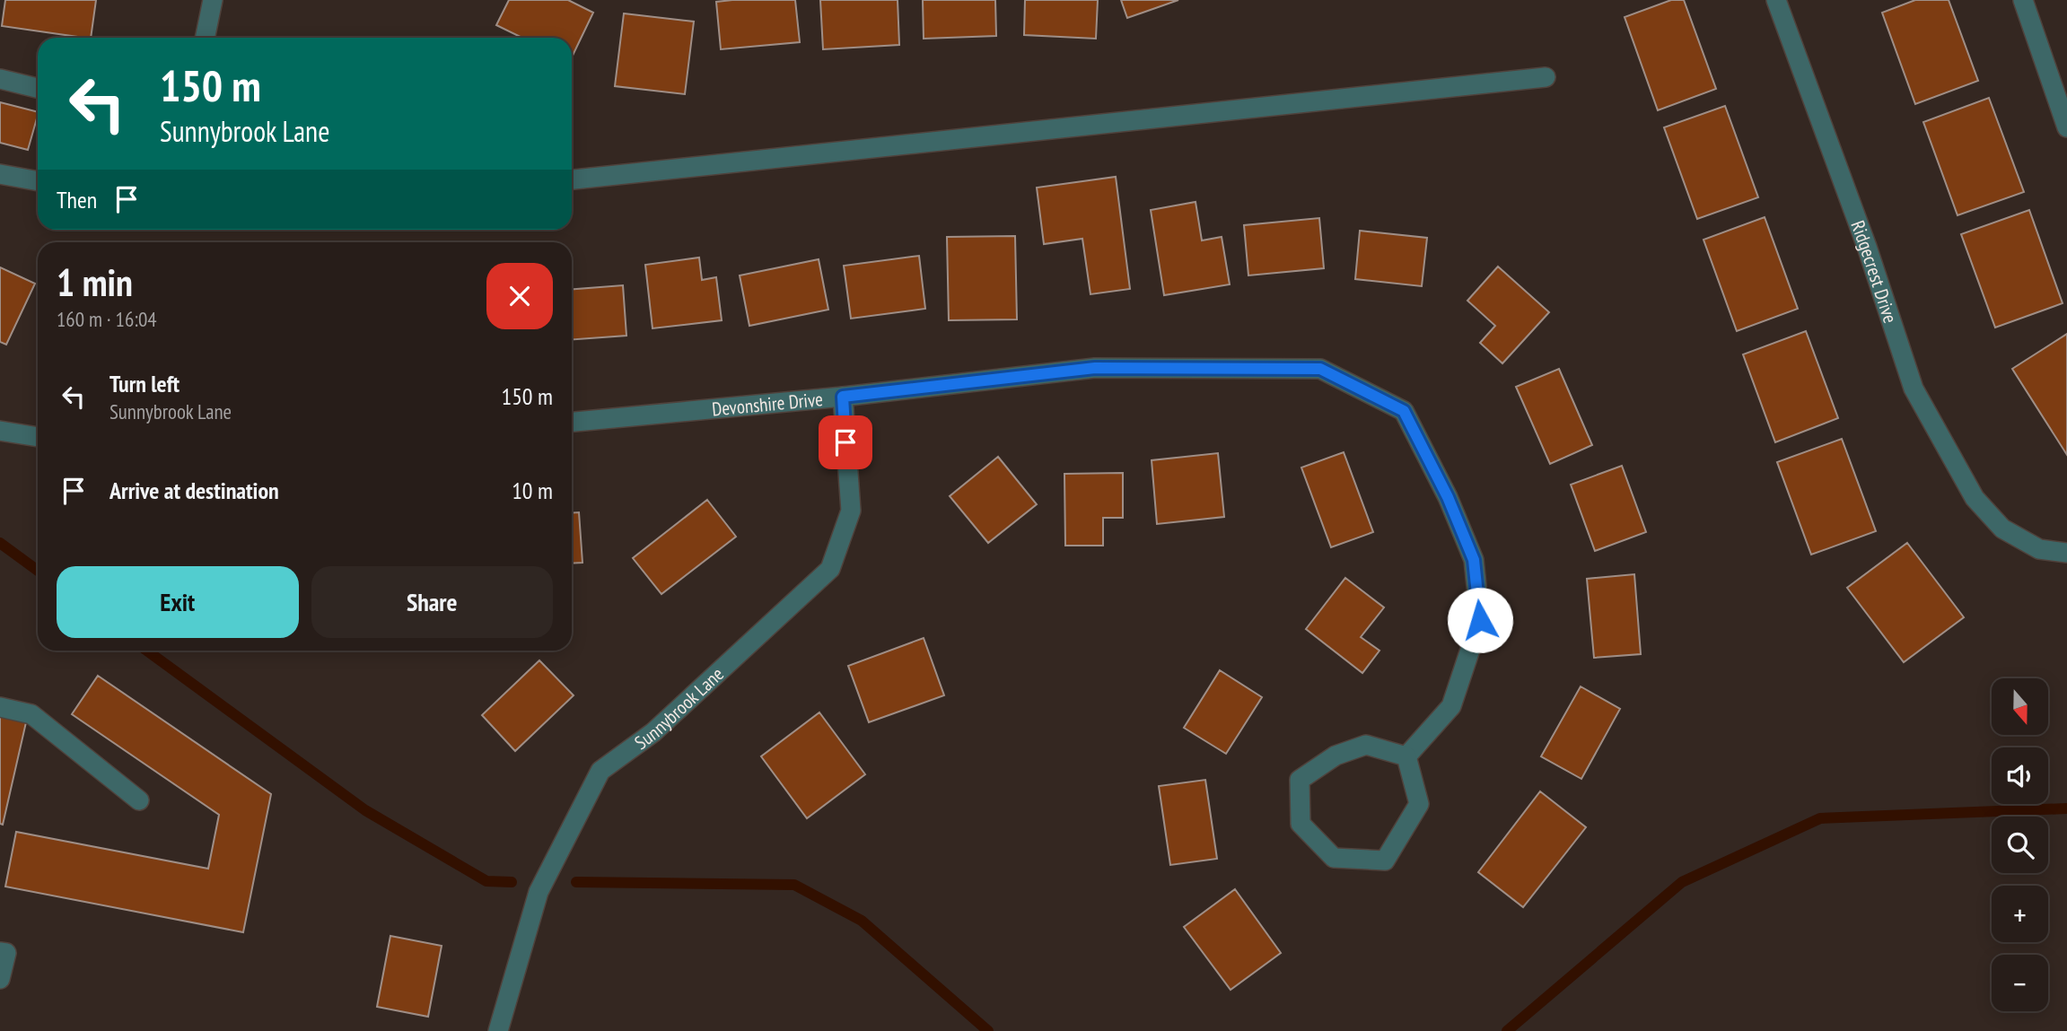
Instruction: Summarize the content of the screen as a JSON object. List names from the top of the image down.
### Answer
{
  "streets": {
    "street": ["Ridgecrest Drive", "Devonshire Drive", "Sunnybrook Lane"]
  },
  "crossings": [
    ["Devonshire Drive", "Sunnybrook Lane"]
  ],
  "north": "bottom",
  "page": {
    "turn": ["150 m", "Sunnybrook Lane"],
    "then": "Then",
    "heading": ["1 min", "160 m · 16:04"],
    "list": [
      {
        "name": "Turn left",
        "note": "Sunnybrook Lane",
        "value": "150 m"
      },
      {
        "name": "Arrive at destination",
        "value": "10 m"
      }
    ],
    "buttons": ["Exit", "Share"],
    "map_buttons": ["+", "−"]
  }
}
